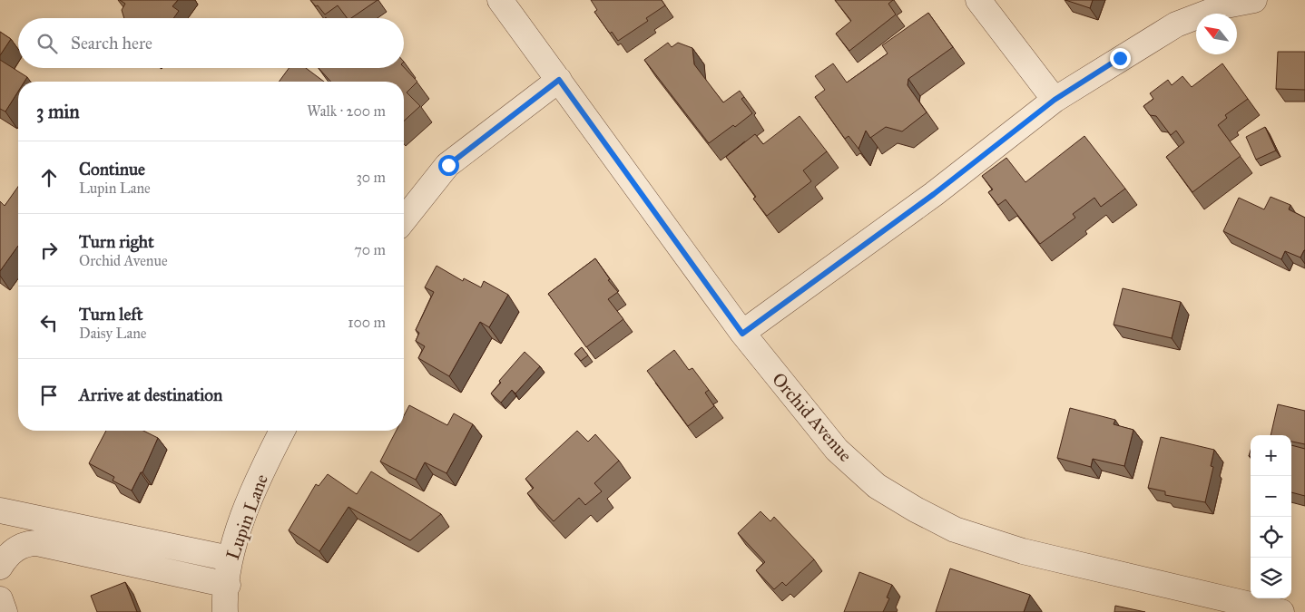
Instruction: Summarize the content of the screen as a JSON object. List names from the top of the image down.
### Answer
{
  "streets": {
    "street": ["Orchid Avenue", "Lupin Lane"]
  },
  "north": "top left",
  "page": {
    "search": "Search here",
    "heading": ["3 min", "Walk · 200 m"],
    "list": [
      ["Continue", "Lupin Lane", "30 m"],
      ["Turn right", "Orchid Avenue", "70 m"],
      ["Turn left", "Daisy Lane", "100 m"],
      "Arrive at destination"
    ],
    "map_buttons": ["+", "−"]
  }
}
